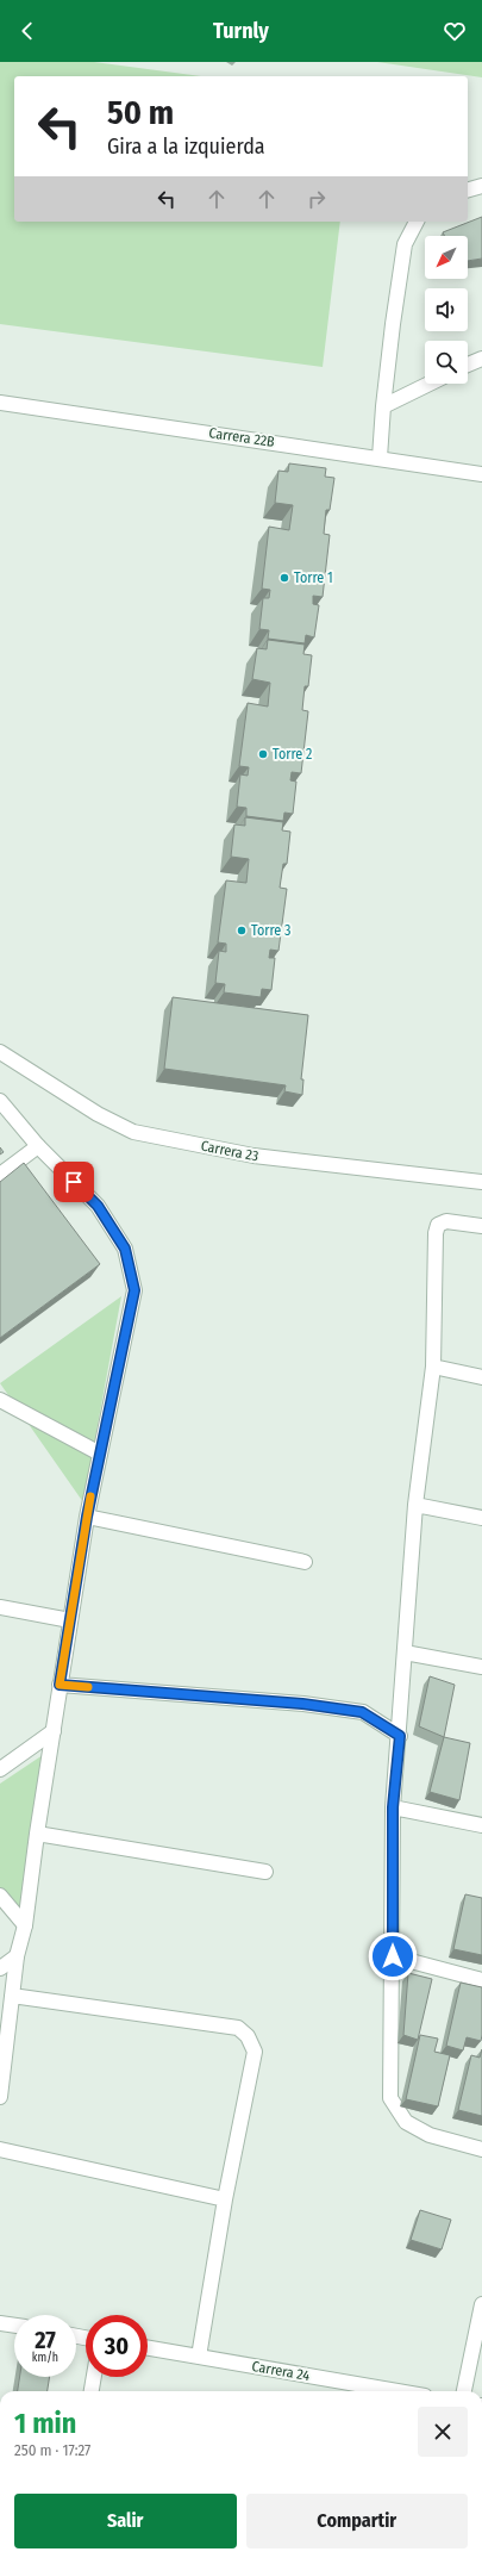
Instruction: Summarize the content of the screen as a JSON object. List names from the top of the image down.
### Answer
{
  "streets": {
    "street": ["Carrera 22B", "Carrera 23", "Carrera 24"]
  },
  "places": ["Torre 1", "Torre 2", "Torre 3"],
  "north": "bottom left",
  "page": {
    "header": "Turnly",
    "turn": ["50 m", "Gira a la izquierda"],
    "speed": "27 km/h",
    "limit": "30",
    "heading": ["1 min", "250 m · 17:27"],
    "buttons": ["Salir", "Compartir"]
  }
}
